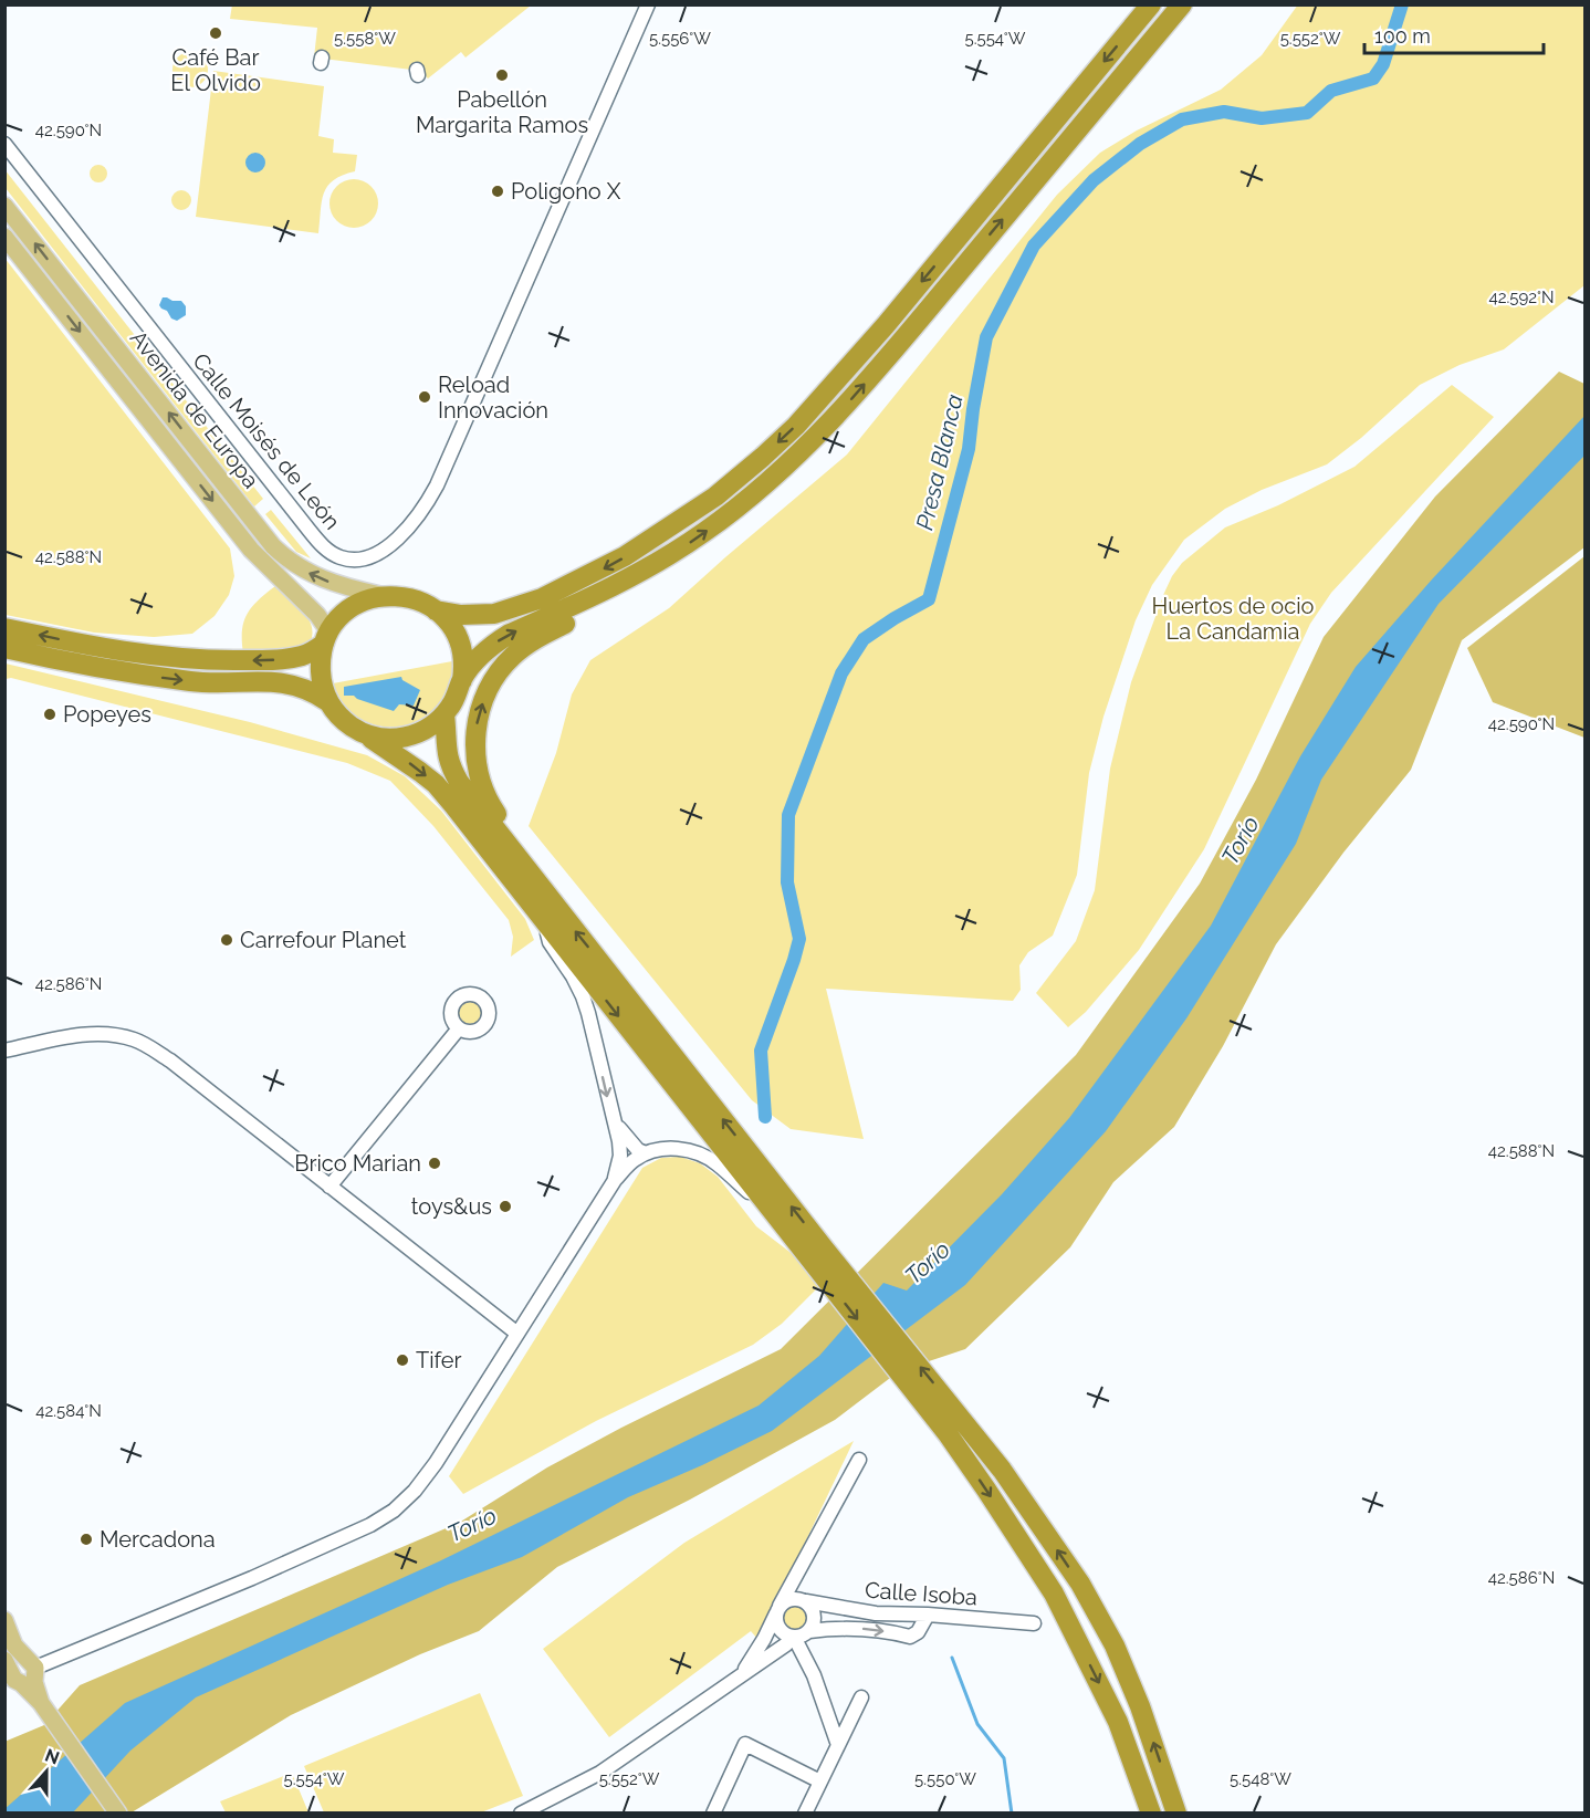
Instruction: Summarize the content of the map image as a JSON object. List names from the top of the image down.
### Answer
{
  "streets": {
    "main road": ["Avenida de Europa"],
    "street": ["Calle Moisés de León", "Calle Isoba"]
  },
  "water": ["Presa Blanca", "Torío"],
  "parks": ["Huertos de ocio La Candamia"],
  "places": [
    "Café Bar El Olvido",
    "Pabellón Margarita Ramos",
    "Poligono X",
    "Reload Innovación",
    "Popeyes",
    "Carrefour Planet",
    "Brico Marian",
    "toys&us",
    "Tifer",
    "Mercadona"
  ],
  "scale_bar": "100 m",
  "north": "top",
  "coordinates": [
    "5.558°W",
    "5.556°W",
    "5.554°W",
    "5.552°W",
    "42.590°N",
    "42.592°N",
    "42.588°N",
    "42.586°N",
    "42.584°N",
    "5.550°W",
    "5.548°W"
  ]
}
